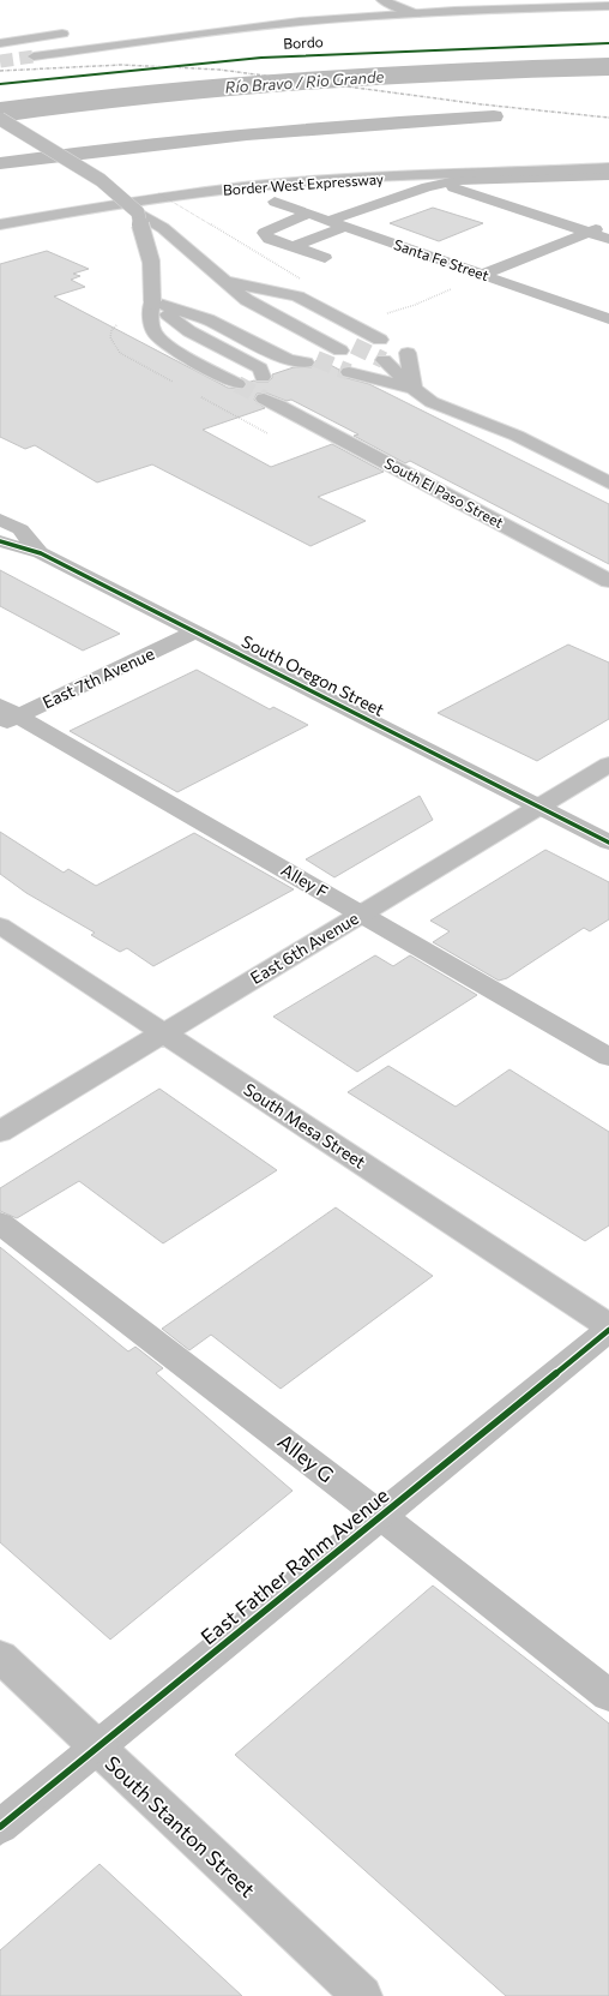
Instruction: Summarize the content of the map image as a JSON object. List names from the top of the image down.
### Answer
{
  "streets": {
    "main road": [
      "Border West Expressway",
      "Santa Fe Street",
      "South El Paso Street",
      "South Oregon Street",
      "East 7th Avenue",
      "Alley F",
      "East 6th Avenue",
      "South Mesa Street",
      "Alley G",
      "East Father Rahm Avenue",
      "South Stanton Street"
    ],
    "cycle path": ["Bordo"]
  },
  "crossings": [
    ["South Oregon Street", "East 7th Avenue"],
    ["South Oregon Street", "East 6th Avenue"],
    ["East 7th Avenue", "Alley F"],
    ["Alley F", "East 6th Avenue"],
    ["East 6th Avenue", "South Mesa Street"],
    ["Alley G", "East Father Rahm Avenue"],
    ["East Father Rahm Avenue", "South Stanton Street"]
  ],
  "water": ["Río Bravo / Rio Grande"]
}
